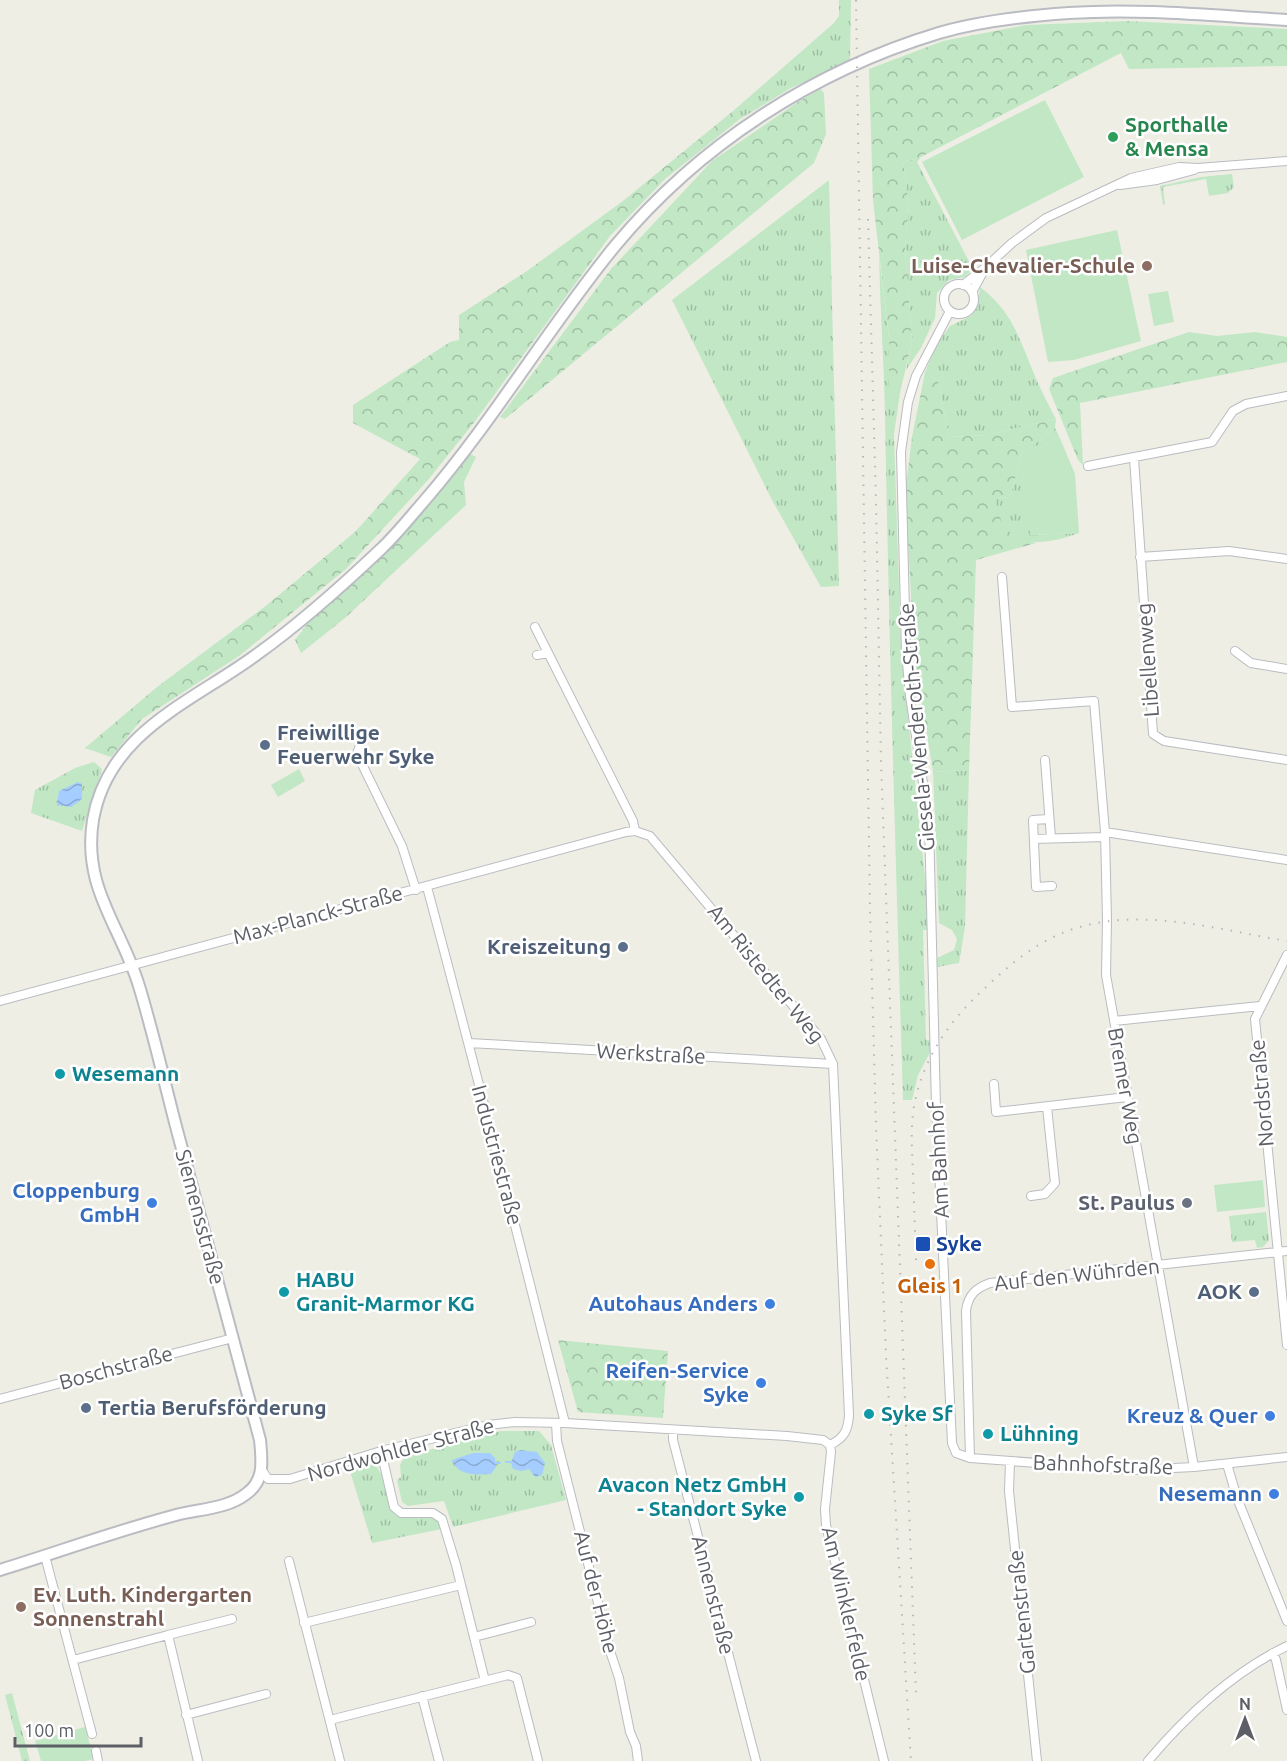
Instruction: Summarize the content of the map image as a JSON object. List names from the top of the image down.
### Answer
{
  "streets": {
    "main road": ["Siemensstraße"],
    "street": [
      "Libellenweg",
      "Giesela-Wenderoth-Straße",
      "Max-Planck-Straße",
      "Am Ristedter Weg",
      "Werkstraße",
      "Bremer Weg",
      "Nordstraße",
      "Industriestraße",
      "Am Bahnhof",
      "Auf den Wührden",
      "Boschstraße",
      "Nordwohlder Straße",
      "Bahnhofstraße",
      "Auf der Höhe",
      "Annenstraße",
      "Am Winklerfelde",
      "Gartenstraße"
    ]
  },
  "crossings": [
    ["Giesela-Wenderoth-Straße", "Am Bahnhof"],
    ["Max-Planck-Straße", "Am Ristedter Weg"],
    ["Max-Planck-Straße", "Industriestraße"],
    ["Max-Planck-Straße", "Siemensstraße"],
    ["Am Ristedter Weg", "Werkstraße"],
    ["Am Ristedter Weg", "Nordwohlder Straße"],
    ["Am Ristedter Weg", "Am Winklerfelde"],
    ["Werkstraße", "Industriestraße"],
    ["Bremer Weg", "Auf den Wührden"],
    ["Bremer Weg", "Bahnhofstraße"],
    ["Nordstraße", "Auf den Wührden"],
    ["Industriestraße", "Nordwohlder Straße"],
    ["Am Bahnhof", "Bahnhofstraße"],
    ["Siemensstraße", "Boschstraße"],
    ["Siemensstraße", "Nordwohlder Straße"],
    ["Auf den Wührden", "Bahnhofstraße"],
    ["Nordwohlder Straße", "Auf der Höhe"],
    ["Nordwohlder Straße", "Annenstraße"],
    ["Nordwohlder Straße", "Am Winklerfelde"],
    ["Bahnhofstraße", "Gartenstraße"]
  ],
  "places": {
    "other": [
      "Sporthalle & Mensa",
      "Luise-Chevalier-Schule",
      "Freiwillige Feuerwehr Syke",
      "Kreiszeitung",
      "Wesemann",
      "Cloppenburg GmbH",
      "St. Paulus",
      "Gleis 1",
      "HABU Granit-Marmor KG",
      "AOK",
      "Autohaus Anders",
      "Reifen-Service Syke",
      "Tertia Berufsförderung",
      "Syke Sf",
      "Kreuz & Quer",
      "Lühning",
      "Nesemann",
      "Avacon Netz GmbH - Standort Syke",
      "Ev. Luth. Kindergarten Sonnenstrahl"
    ],
    "transit": ["Syke"]
  },
  "scale_bar": "100 m",
  "north": "top"
}
